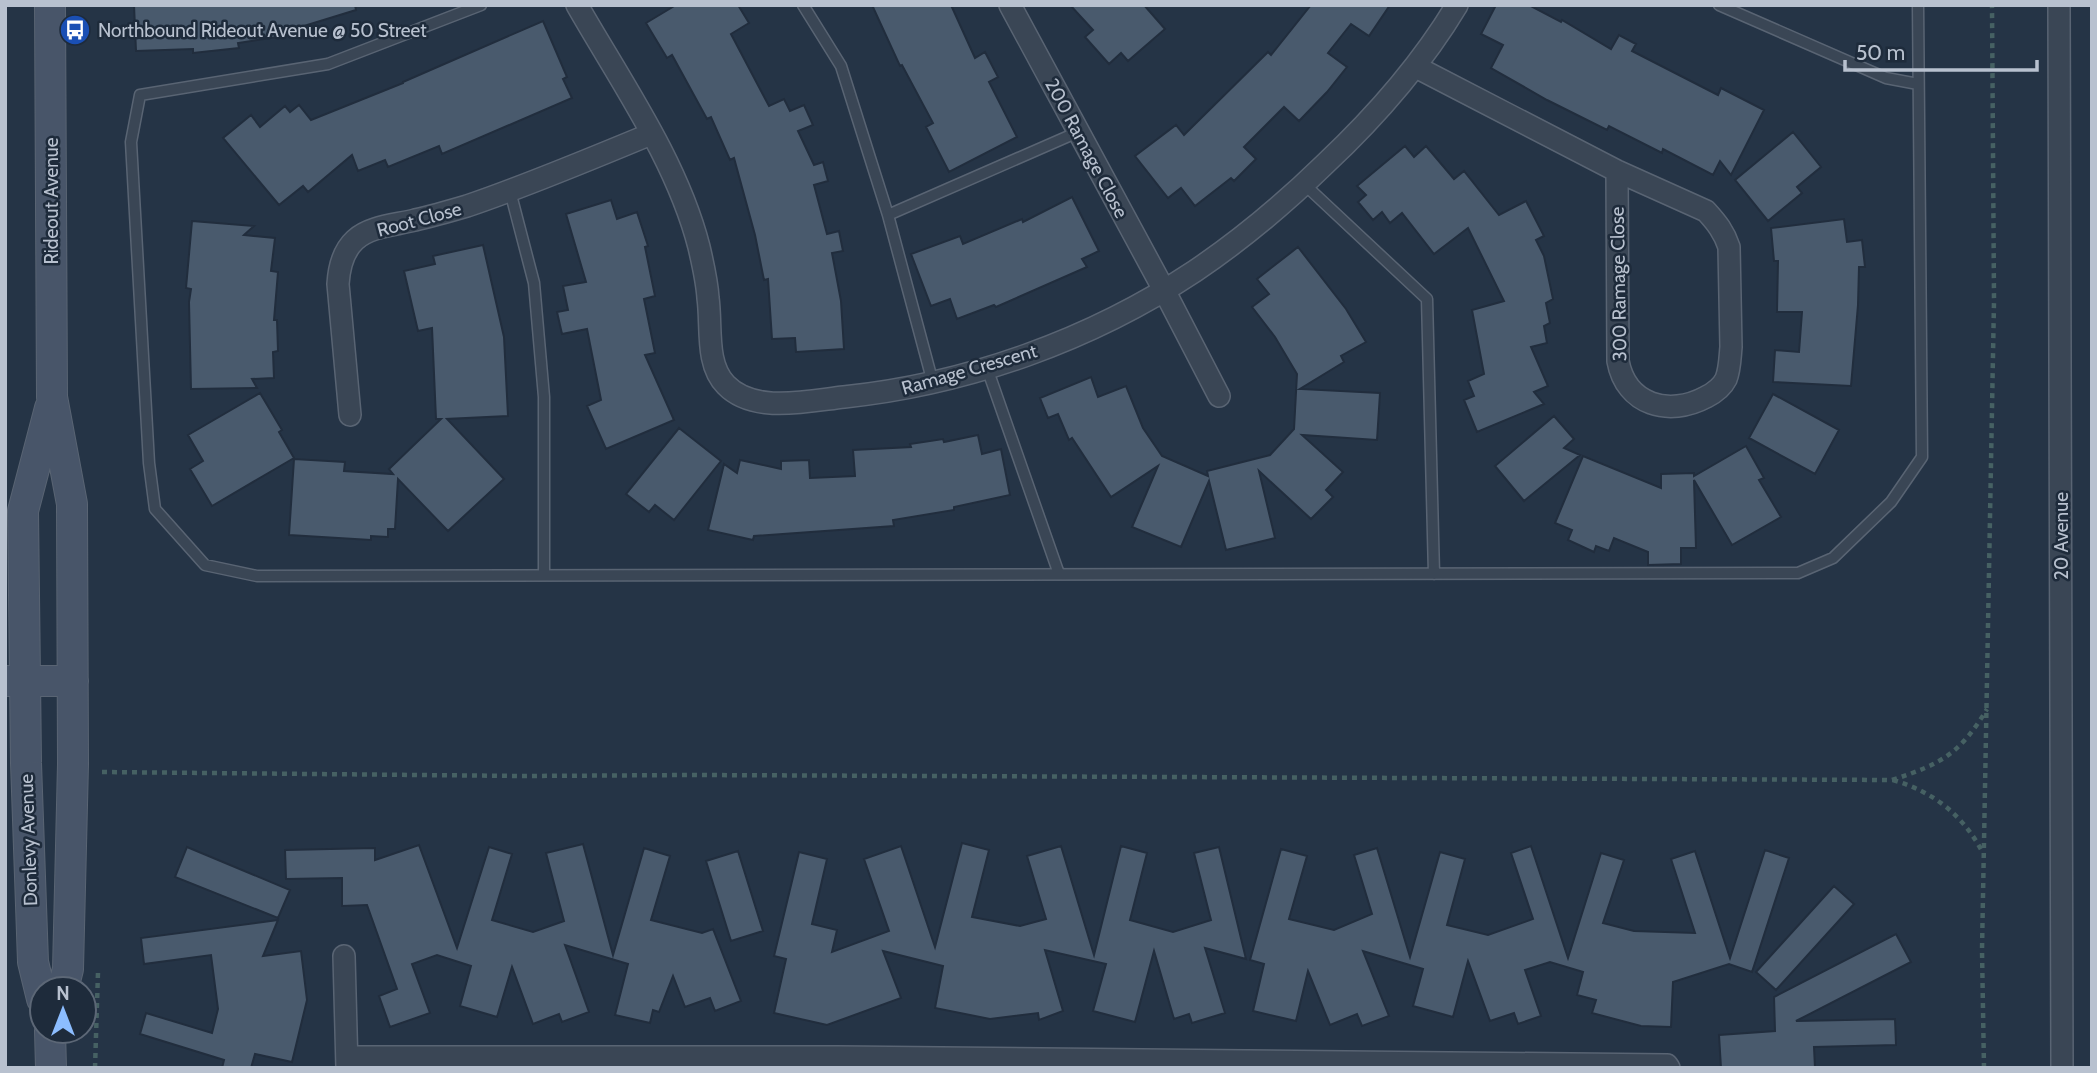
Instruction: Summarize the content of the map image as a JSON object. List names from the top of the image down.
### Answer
{
  "streets": {
    "street": [
      "200 Ramage Close",
      "Rideout Avenue",
      "Root Close",
      "300 Ramage Close",
      "Ramage Crescent",
      "20 Avenue",
      "Donlevy Avenue"
    ]
  },
  "crossings": [
    ["200 Ramage Close", "Ramage Crescent"],
    ["Rideout Avenue", "Donlevy Avenue"],
    ["Root Close", "Ramage Crescent"],
    ["300 Ramage Close", "Ramage Crescent"]
  ],
  "places": {
    "bus stop": ["Northbound Rideout Avenue @ 50 Street"]
  },
  "scale_bar": "50 m",
  "north": "top"
}
